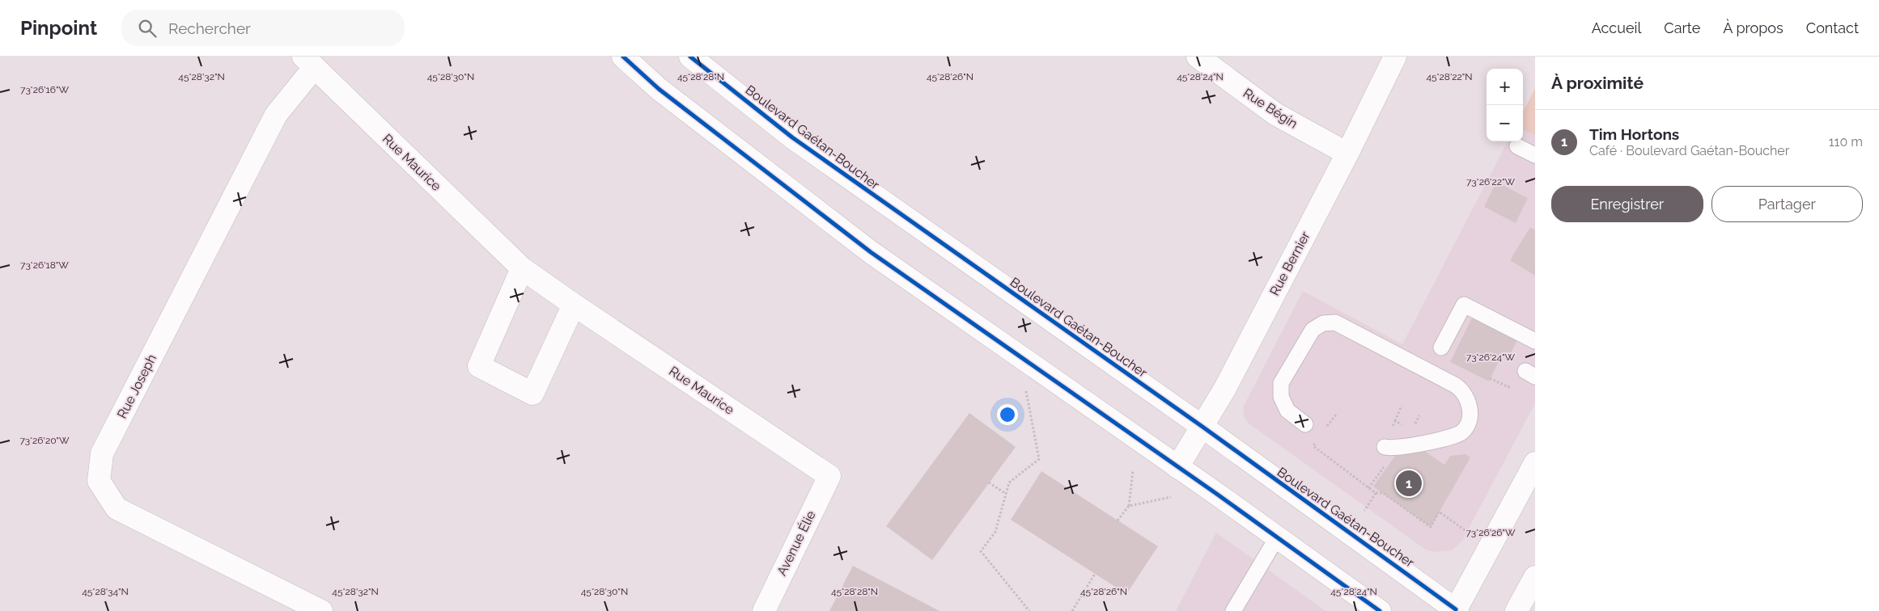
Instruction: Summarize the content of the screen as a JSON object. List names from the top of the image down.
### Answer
{
  "streets": {
    "street": [
      "Rue Bégin",
      "Boulevard Gaétan-Boucher",
      "Rue Maurice",
      "Rue Bernier",
      "Rue Joseph",
      "Avenue Élie"
    ]
  },
  "crossings": [
    ["Rue Bégin", "Rue Bernier"],
    ["Boulevard Gaétan-Boucher", "Rue Bernier"],
    ["Rue Maurice", "Rue Joseph"],
    ["Rue Maurice", "Avenue Élie"]
  ],
  "page": {
    "header": "Pinpoint",
    "search": "Rechercher",
    "nav": [
      "Accueil",
      "Carte",
      "À propos",
      "Contact"
    ],
    "heading": "À proximité",
    "map_buttons": ["+", "−"],
    "list": [
      {
        "mark": "1",
        "name": "Tim Hortons",
        "note": "Café · Boulevard Gaétan-Boucher",
        "value": "110 m"
      }
    ],
    "buttons": ["Enregistrer", "Partager"],
    "pins": "1"
  },
  "coordinates": [
    "45°28'32\"N",
    "45°28'30\"N",
    "45°28'28\"N",
    "45°28'26\"N",
    "45°28'24\"N",
    "45°28'22\"N",
    "73°26'16\"W",
    "73°26'22\"W",
    "73°26'18\"W",
    "73°26'24\"W",
    "73°26'20\"W",
    "73°26'26\"W",
    "45°28'34\"N"
  ]
}
